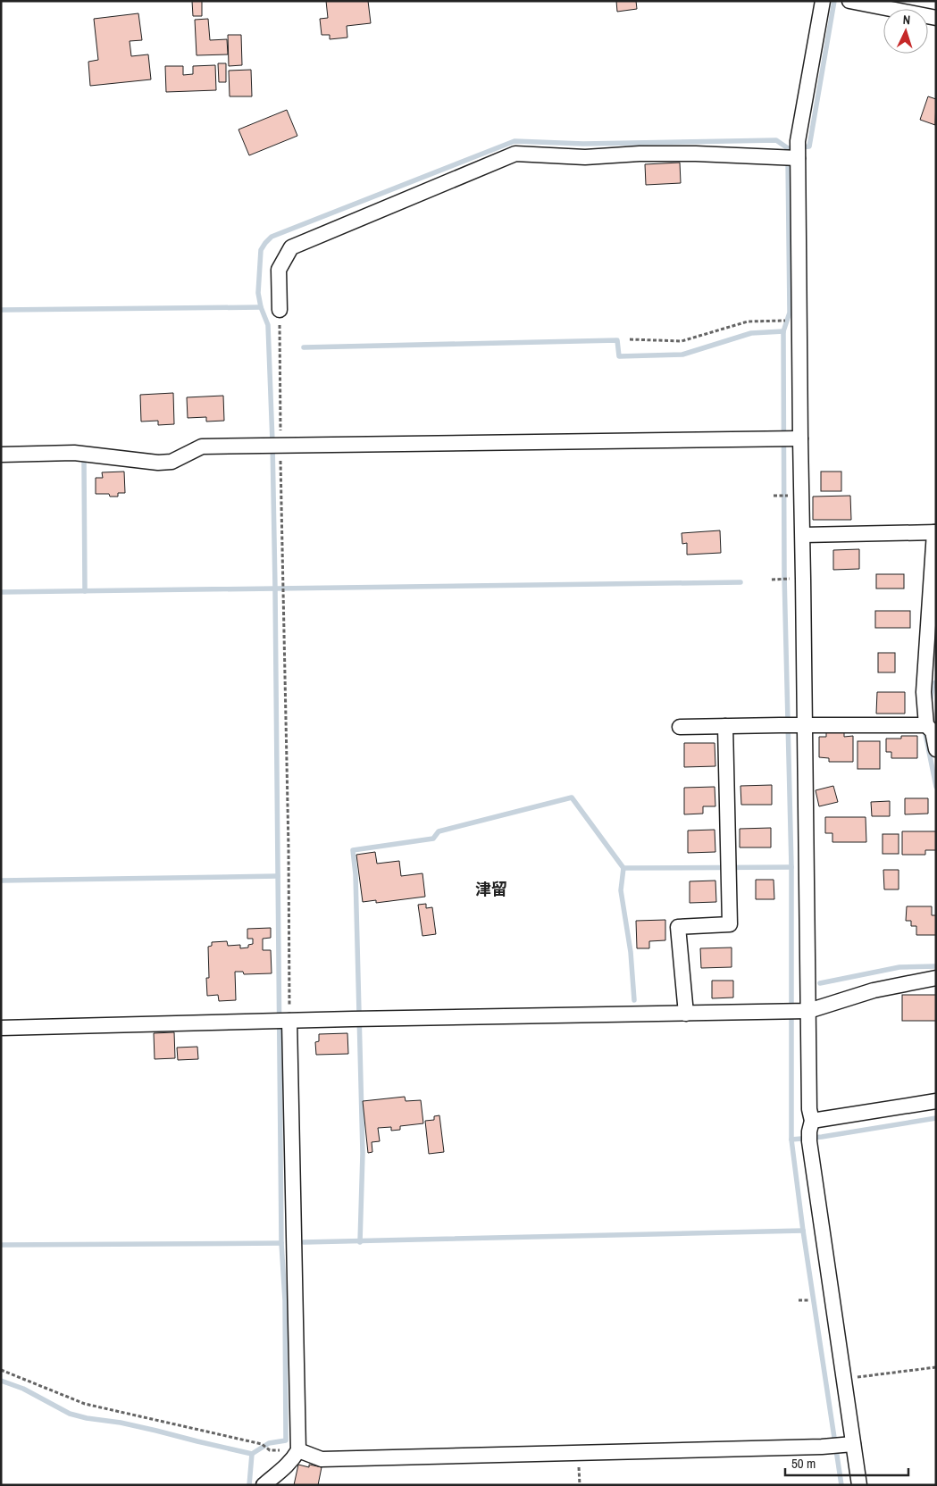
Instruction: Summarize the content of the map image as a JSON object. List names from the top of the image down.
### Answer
{
  "districts": ["津留"],
  "scale_bar": "50 m",
  "north": "top"
}
